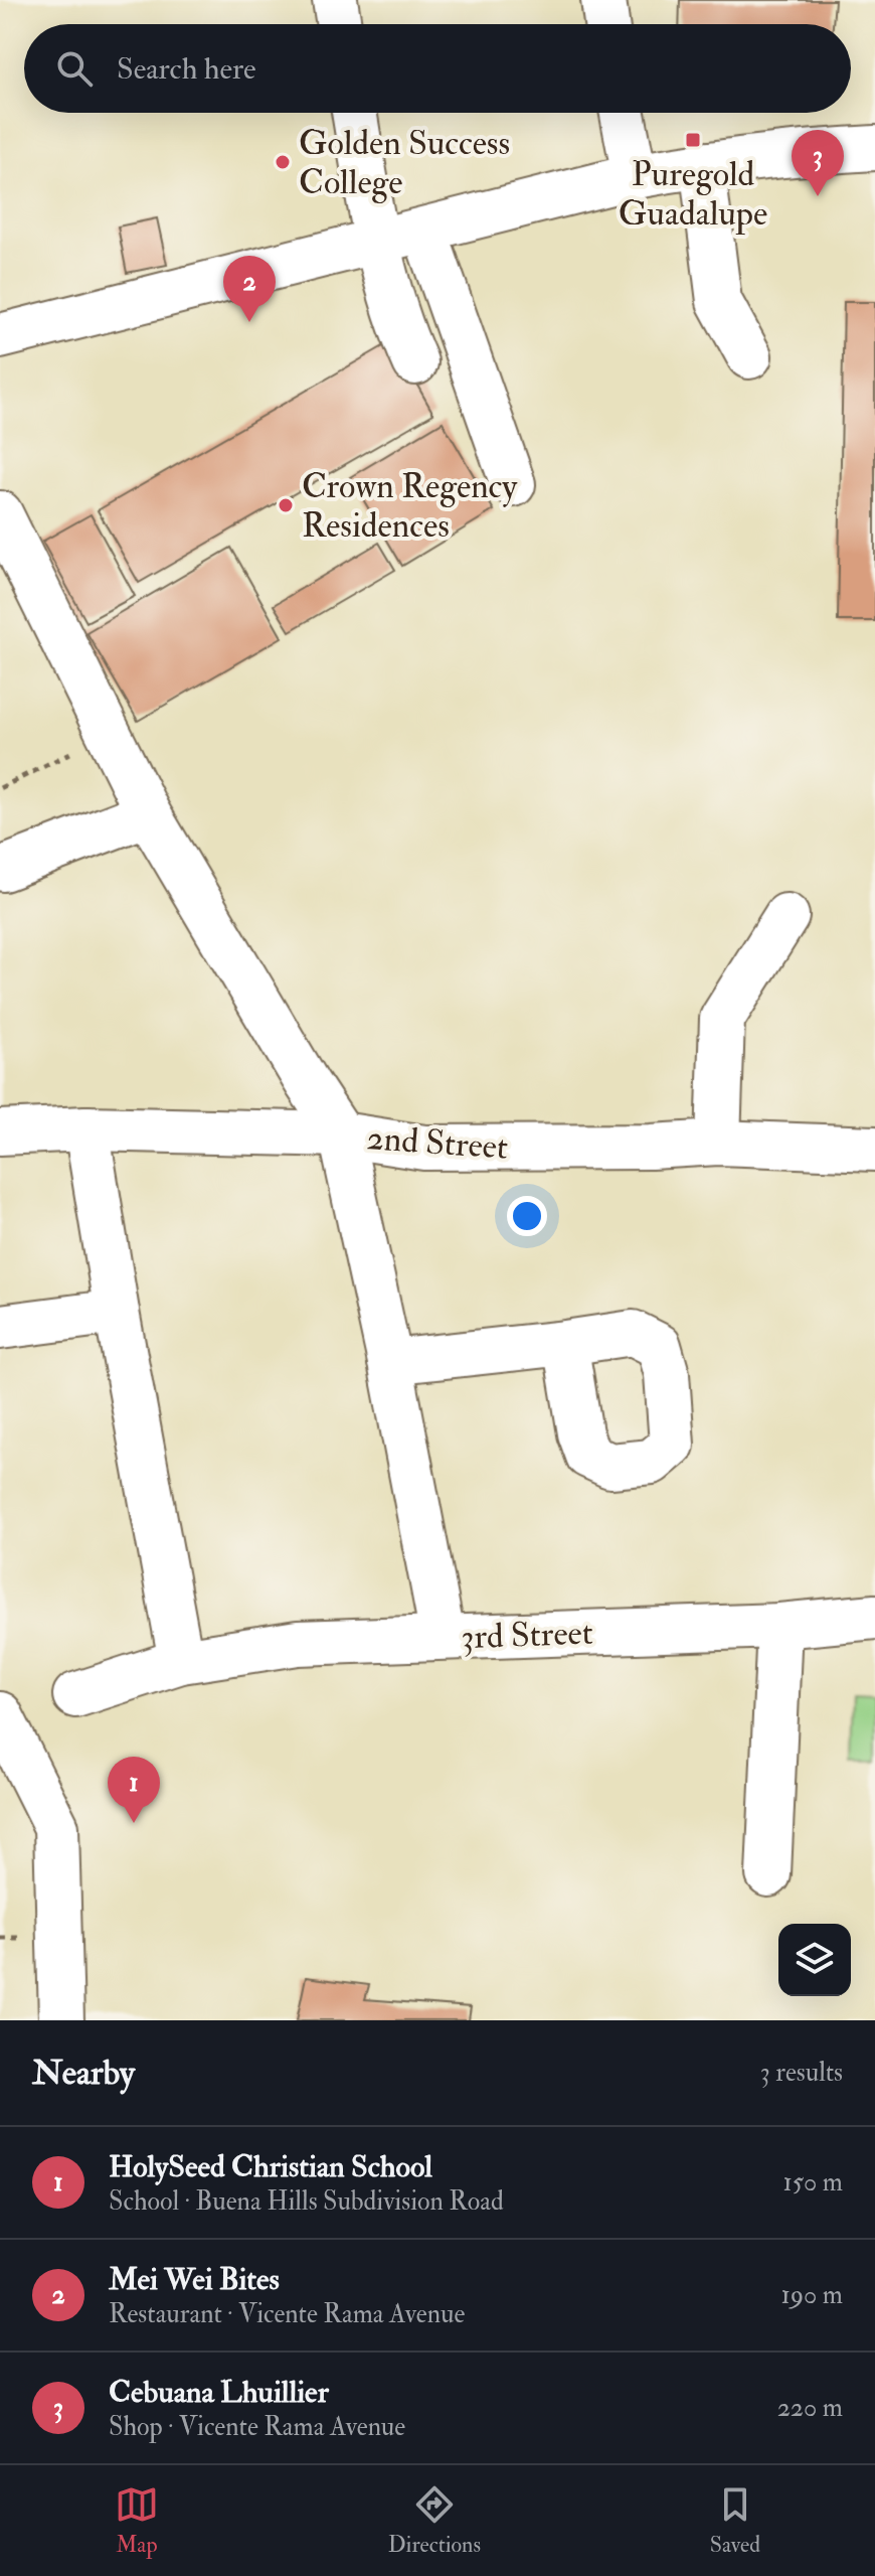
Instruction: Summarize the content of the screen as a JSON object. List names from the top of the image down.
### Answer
{
  "streets": {
    "street": ["2nd Street", "3rd Street"]
  },
  "places": {
    "transit": ["Puregold Guadalupe"],
    "other": ["Golden Success College", "Crown Regency Residences"]
  },
  "page": {
    "search": "Search here",
    "pins": ["3", "2", "1"],
    "heading": ["Nearby", "3 results"],
    "list": [
      {
        "mark": "1",
        "name": "HolySeed Christian School",
        "note": "School · Buena Hills Subdivision Road",
        "value": "150 m"
      },
      {
        "mark": "2",
        "name": "Mei Wei Bites",
        "note": "Restaurant · Vicente Rama Avenue",
        "value": "190 m"
      },
      {
        "mark": "3",
        "name": "Cebuana Lhuillier",
        "note": "Shop · Vicente Rama Avenue",
        "value": "220 m"
      }
    ],
    "nav": ["Map", "Directions", "Saved"]
  }
}
